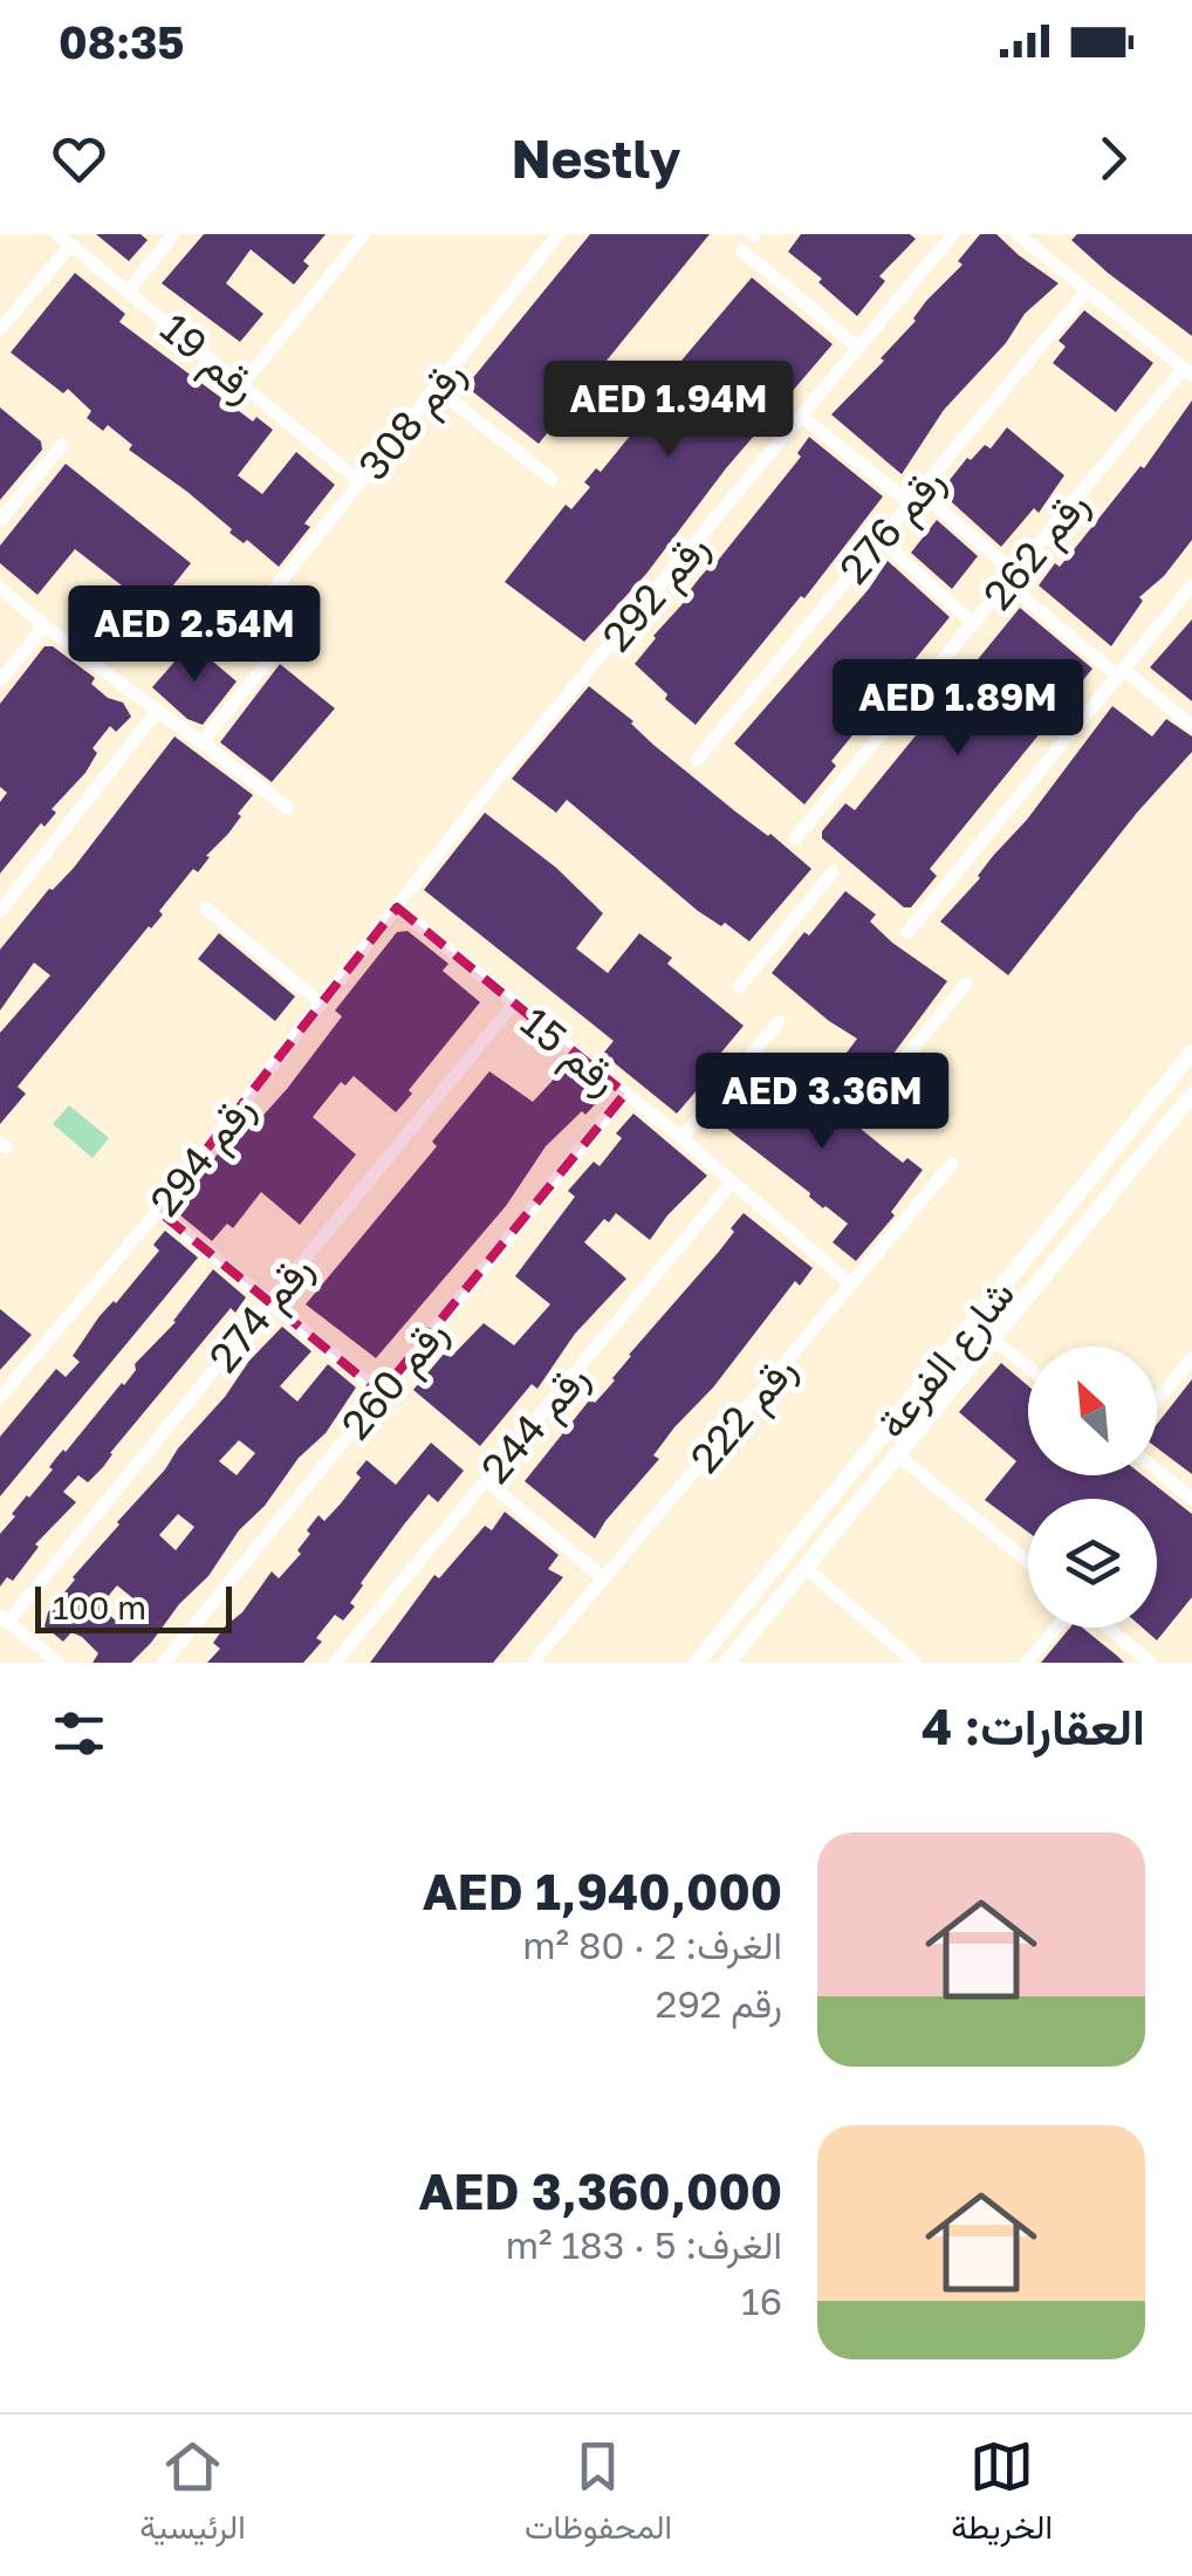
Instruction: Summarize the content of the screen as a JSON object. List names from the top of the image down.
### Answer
{
  "streets": {
    "street": [
      "رقم 19",
      "رقم 308",
      "رقم 276",
      "رقم 262",
      "رقم 292",
      "رقم 15",
      "رقم 294",
      "رقم 274",
      "شارع الفرعة",
      "رقم 260",
      "رقم 222",
      "رقم 244"
    ]
  },
  "crossings": [
    ["رقم 19", "رقم 308"],
    ["رقم 292", "رقم 15"],
    ["رقم 292", "رقم 294"],
    ["رقم 15", "رقم 294"],
    ["رقم 15", "رقم 274"],
    ["رقم 15", "رقم 260"],
    ["رقم 15", "رقم 222"],
    ["رقم 15", "رقم 244"]
  ],
  "scale_bar": "100 m",
  "north": "top left",
  "page": {
    "status": "08:35",
    "header": "Nestly",
    "price": [
      "AED 1.94M",
      "AED 2.54M",
      "AED 1.89M",
      "AED 3.36M"
    ],
    "scale": "100 m",
    "heading": "العقارات: 4",
    "list": [
      {
        "name": "AED 1,940,000",
        "note": "الغرف: 2 · 80 m² · رقم 292"
      },
      {
        "name": "AED 3,360,000",
        "note": "الغرف: 5 · 183 m² · 16"
      }
    ],
    "tabs": ["الخريطة", "المحفوظات", "الرئيسية"]
  }
}
